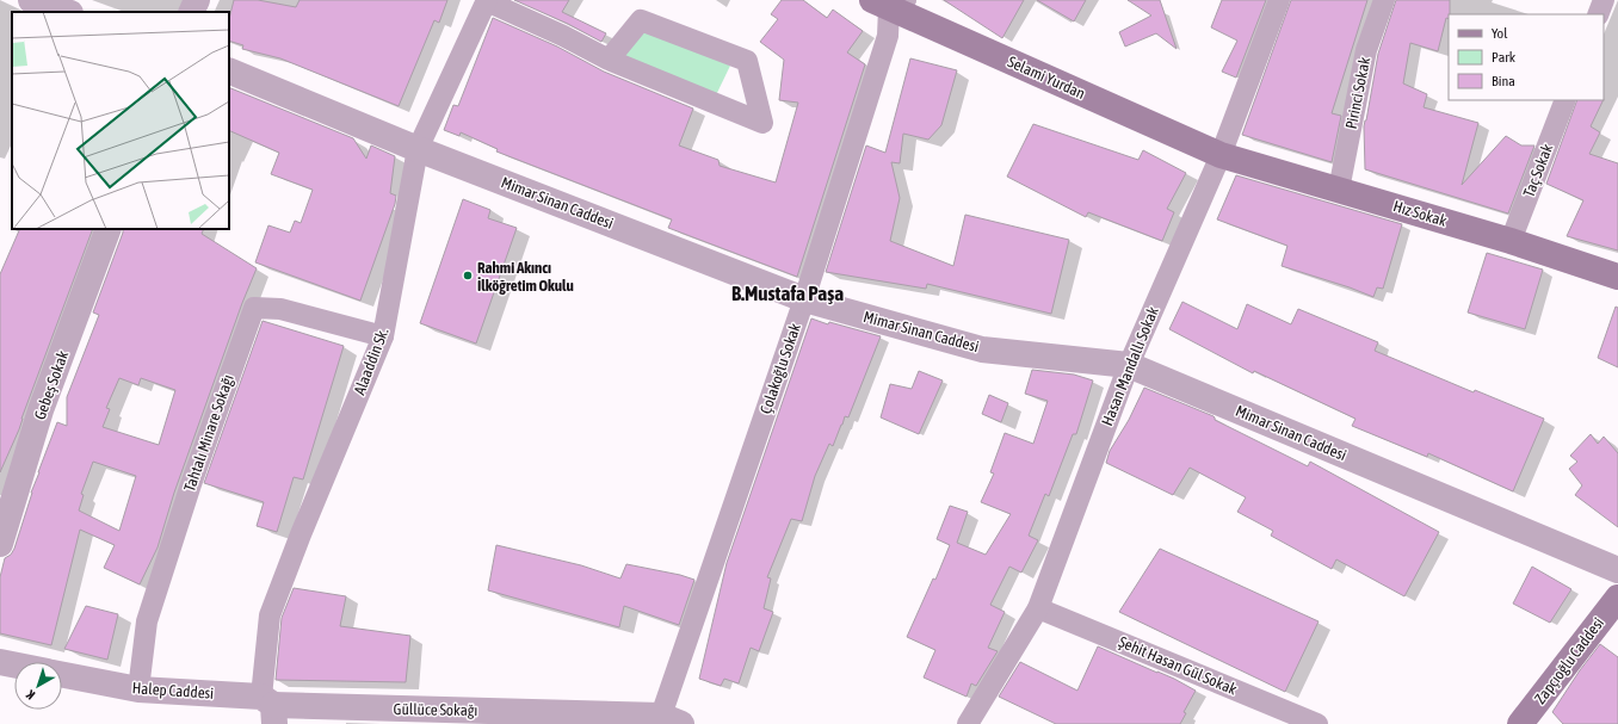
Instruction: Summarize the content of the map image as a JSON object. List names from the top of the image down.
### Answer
{
  "streets": {
    "main road": ["Selami Yurdan", "Hız Sokak", "Zapçıoğlu Caddesi"],
    "street": [
      "Pirinci Sokak",
      "Taç Sokak",
      "Mimar Sinan Caddesi",
      "Alaaddin Sk.",
      "Hasan Mandallı Sokak",
      "Çolakoğlu Sokak",
      "Gebeş Sokak",
      "Tahtalı Minare Sokağı",
      "Şehit Hasan Gül Sokak",
      "Halep Caddesi",
      "Güllüce Sokağı"
    ]
  },
  "crossings": [
    ["Selami Yurdan", "Hız Sokak"],
    ["Selami Yurdan", "Hasan Mandallı Sokak"],
    ["Selami Yurdan", "Çolakoğlu Sokak"],
    ["Pirinci Sokak", "Hız Sokak"],
    ["Taç Sokak", "Hız Sokak"],
    ["Mimar Sinan Caddesi", "Alaaddin Sk."],
    ["Mimar Sinan Caddesi", "Hasan Mandallı Sokak"],
    ["Mimar Sinan Caddesi", "Çolakoğlu Sokak"],
    ["Hız Sokak", "Hasan Mandallı Sokak"],
    ["Alaaddin Sk.", "Tahtalı Minare Sokağı"],
    ["Alaaddin Sk.", "Halep Caddesi"],
    ["Alaaddin Sk.", "Güllüce Sokağı"],
    ["Hasan Mandallı Sokak", "Şehit Hasan Gül Sokak"],
    ["Çolakoğlu Sokak", "Güllüce Sokağı"],
    ["Tahtalı Minare Sokağı", "Halep Caddesi"],
    ["Halep Caddesi", "Güllüce Sokağı"]
  ],
  "districts": ["B.Mustafa Paşa"],
  "places": ["Rahmi Akıncı İlköğretim Okulu"],
  "legend": ["Yol", "Park", "Bina"],
  "north": "bottom left"
}
